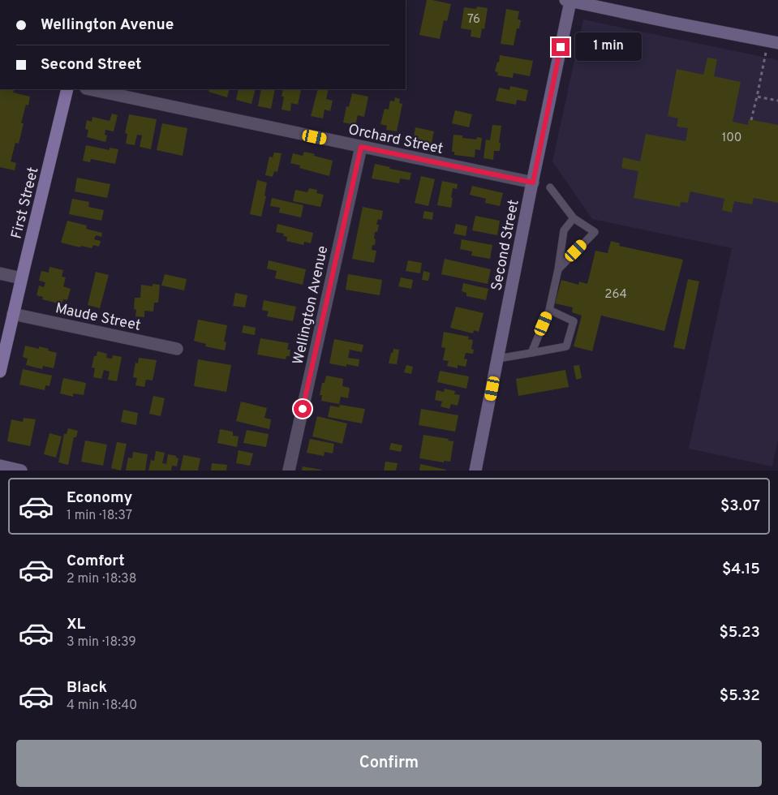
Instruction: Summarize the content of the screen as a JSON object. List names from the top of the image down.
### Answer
{
  "streets": {
    "main road": ["First Street"],
    "street": [
      "Orchard Street",
      "Second Street",
      "Wellington Avenue",
      "Maude Street"
    ]
  },
  "crossings": [
    ["Orchard Street", "Second Street"],
    ["Orchard Street", "Wellington Avenue"],
    ["First Street", "Maude Street"]
  ],
  "house_numbers": ["76", "100", "264"],
  "page": {
    "banner": ["Wellington Avenue", "Second Street"],
    "bubble": "1 min",
    "list": [
      {
        "name": "Economy",
        "note": "1 min · 18:37",
        "value": "$3.07"
      },
      {
        "name": "Comfort",
        "note": "2 min · 18:38",
        "value": "$4.15"
      },
      {
        "name": "XL",
        "note": "3 min · 18:39",
        "value": "$5.23"
      },
      {
        "name": "Black",
        "note": "4 min · 18:40",
        "value": "$5.32"
      }
    ],
    "buttons": "Confirm"
  }
}
